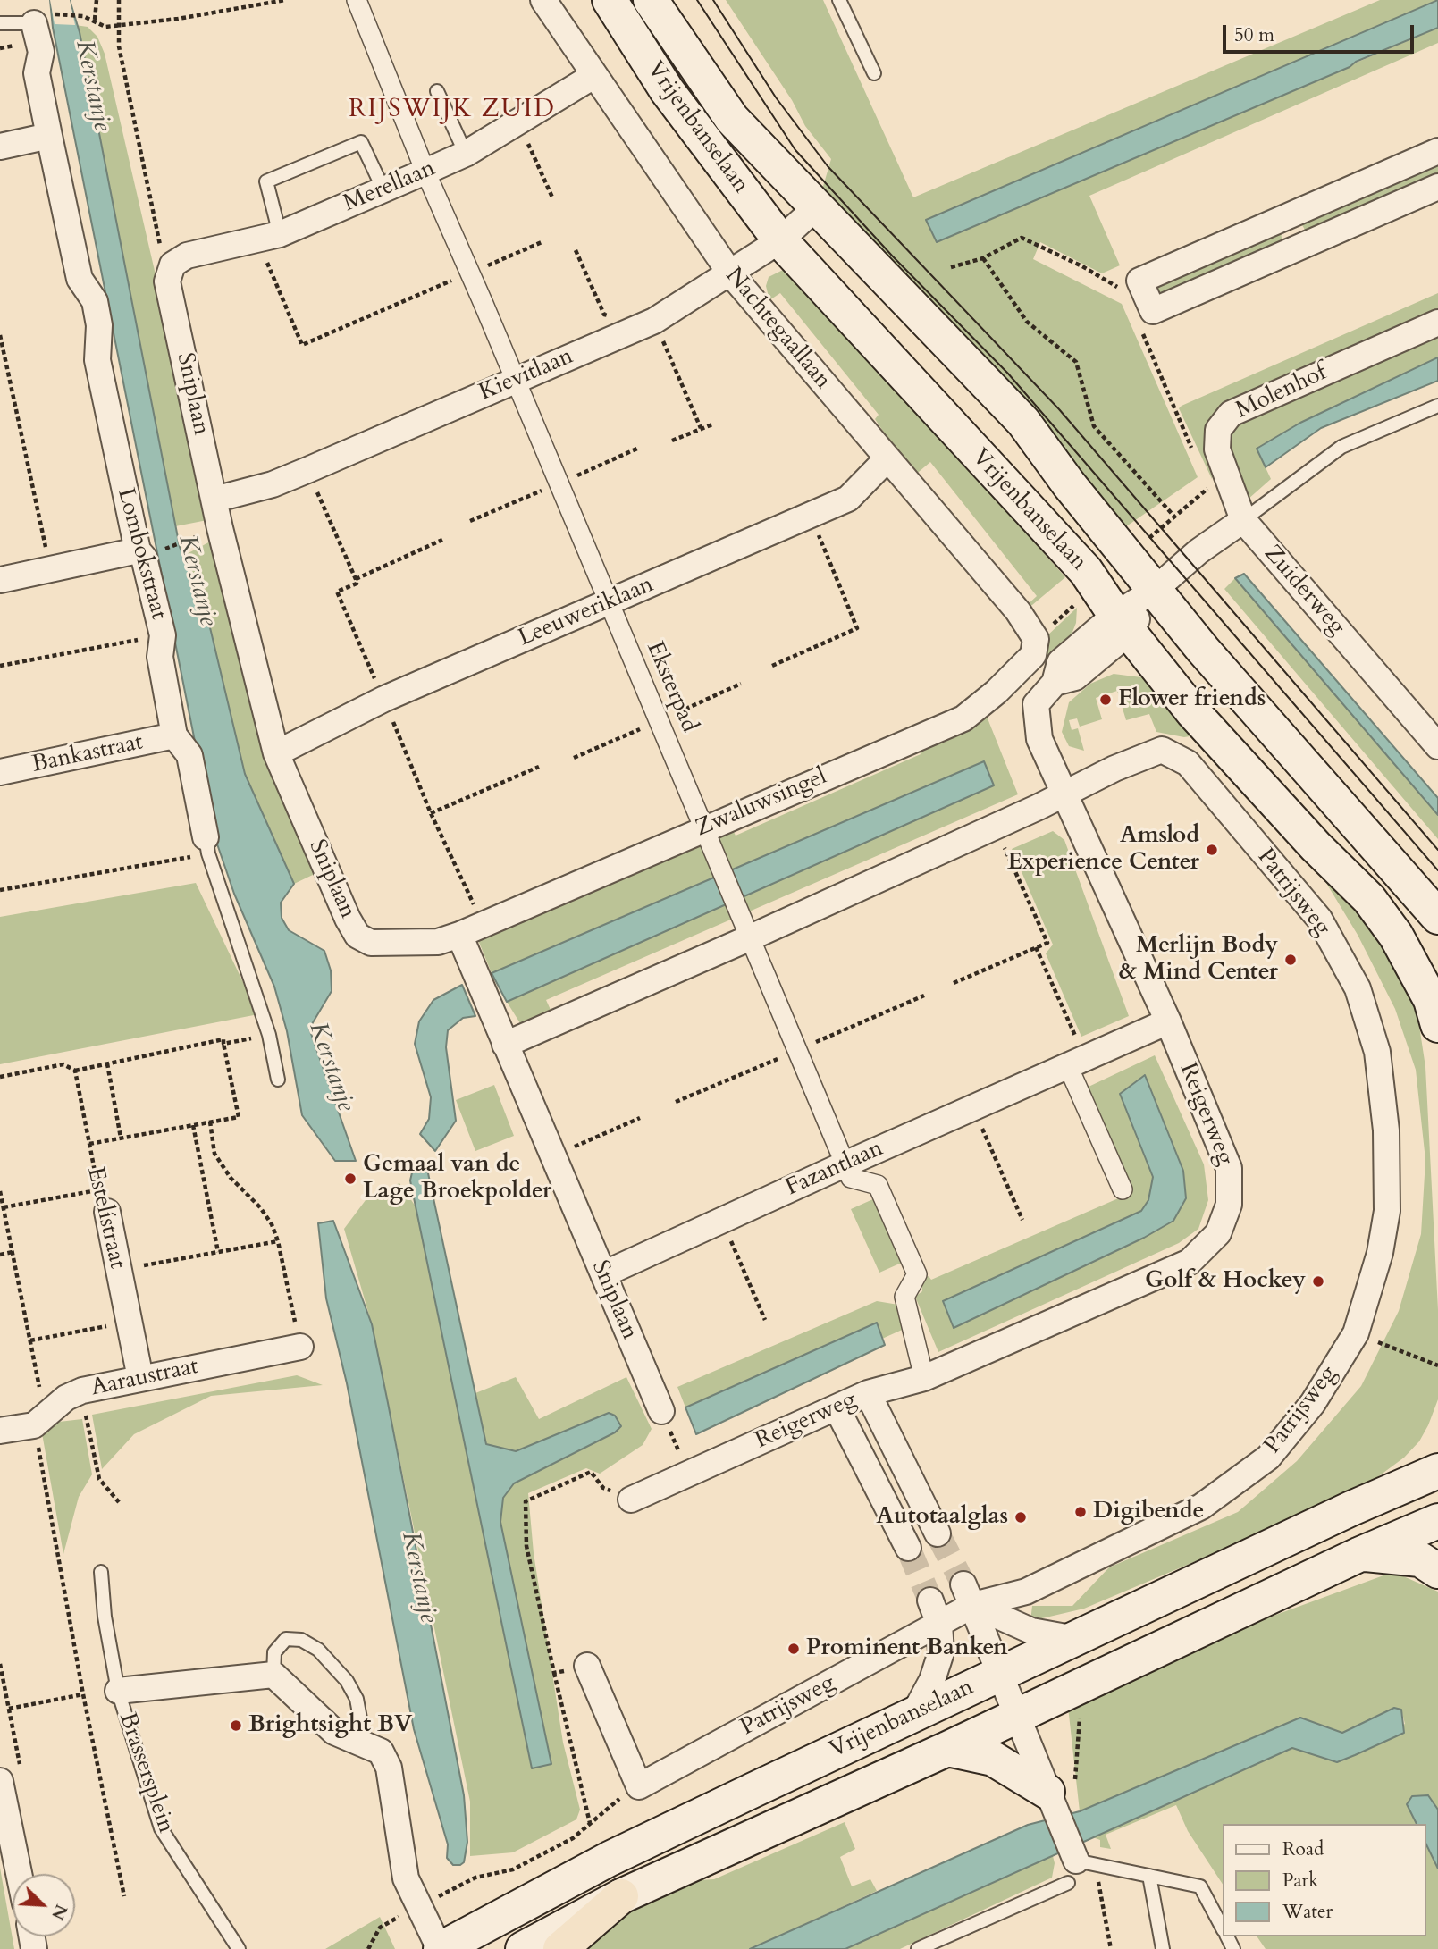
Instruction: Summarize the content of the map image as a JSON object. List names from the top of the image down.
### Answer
{
  "streets": {
    "main road": ["Vrijenbanselaan"],
    "street": [
      "Merellaan",
      "Nachtegaallaan",
      "Kievitlaan",
      "Molenhof",
      "Sniplaan",
      "Lombokstraat",
      "Zuiderweg",
      "Leeuweriklaan",
      "Eksterpad",
      "Bankastraat",
      "Zwaluwsingel",
      "Patrijsweg",
      "Reigerweg",
      "Fazantlaan",
      "Estelístraat",
      "Aaraustraat",
      "Brassersplein"
    ]
  },
  "crossings": [
    ["Vrijenbanselaan", "Kievitlaan"],
    ["Vrijenbanselaan", "Reigerweg"],
    ["Merellaan", "Nachtegaallaan"],
    ["Merellaan", "Sniplaan"],
    ["Merellaan", "Eksterpad"],
    ["Nachtegaallaan", "Kievitlaan"],
    ["Nachtegaallaan", "Leeuweriklaan"],
    ["Nachtegaallaan", "Zwaluwsingel"],
    ["Kievitlaan", "Sniplaan"],
    ["Kievitlaan", "Eksterpad"],
    ["Molenhof", "Zuiderweg"],
    ["Sniplaan", "Leeuweriklaan"],
    ["Sniplaan", "Zwaluwsingel"],
    ["Sniplaan", "Fazantlaan"],
    ["Lombokstraat", "Bankastraat"],
    ["Leeuweriklaan", "Eksterpad"],
    ["Eksterpad", "Zwaluwsingel"],
    ["Eksterpad", "Reigerweg"],
    ["Eksterpad", "Fazantlaan"],
    ["Patrijsweg", "Reigerweg"],
    ["Reigerweg", "Fazantlaan"],
    ["Estelístraat", "Aaraustraat"]
  ],
  "districts": ["RIJSWIJK ZUID"],
  "water": ["Kerstanje"],
  "places": [
    "Flower friends",
    "Amslod Experience Center",
    "Merlijn Body & Mind Center",
    "Gemaal van de Lage Broekpolder",
    "Golf & Hockey",
    "Digibende",
    "Autotaalglas",
    "Prominent Banken",
    "Brightsight BV"
  ],
  "legend": ["Road", "Park", "Water"],
  "scale_bar": "50 m",
  "north": "bottom right"
}
